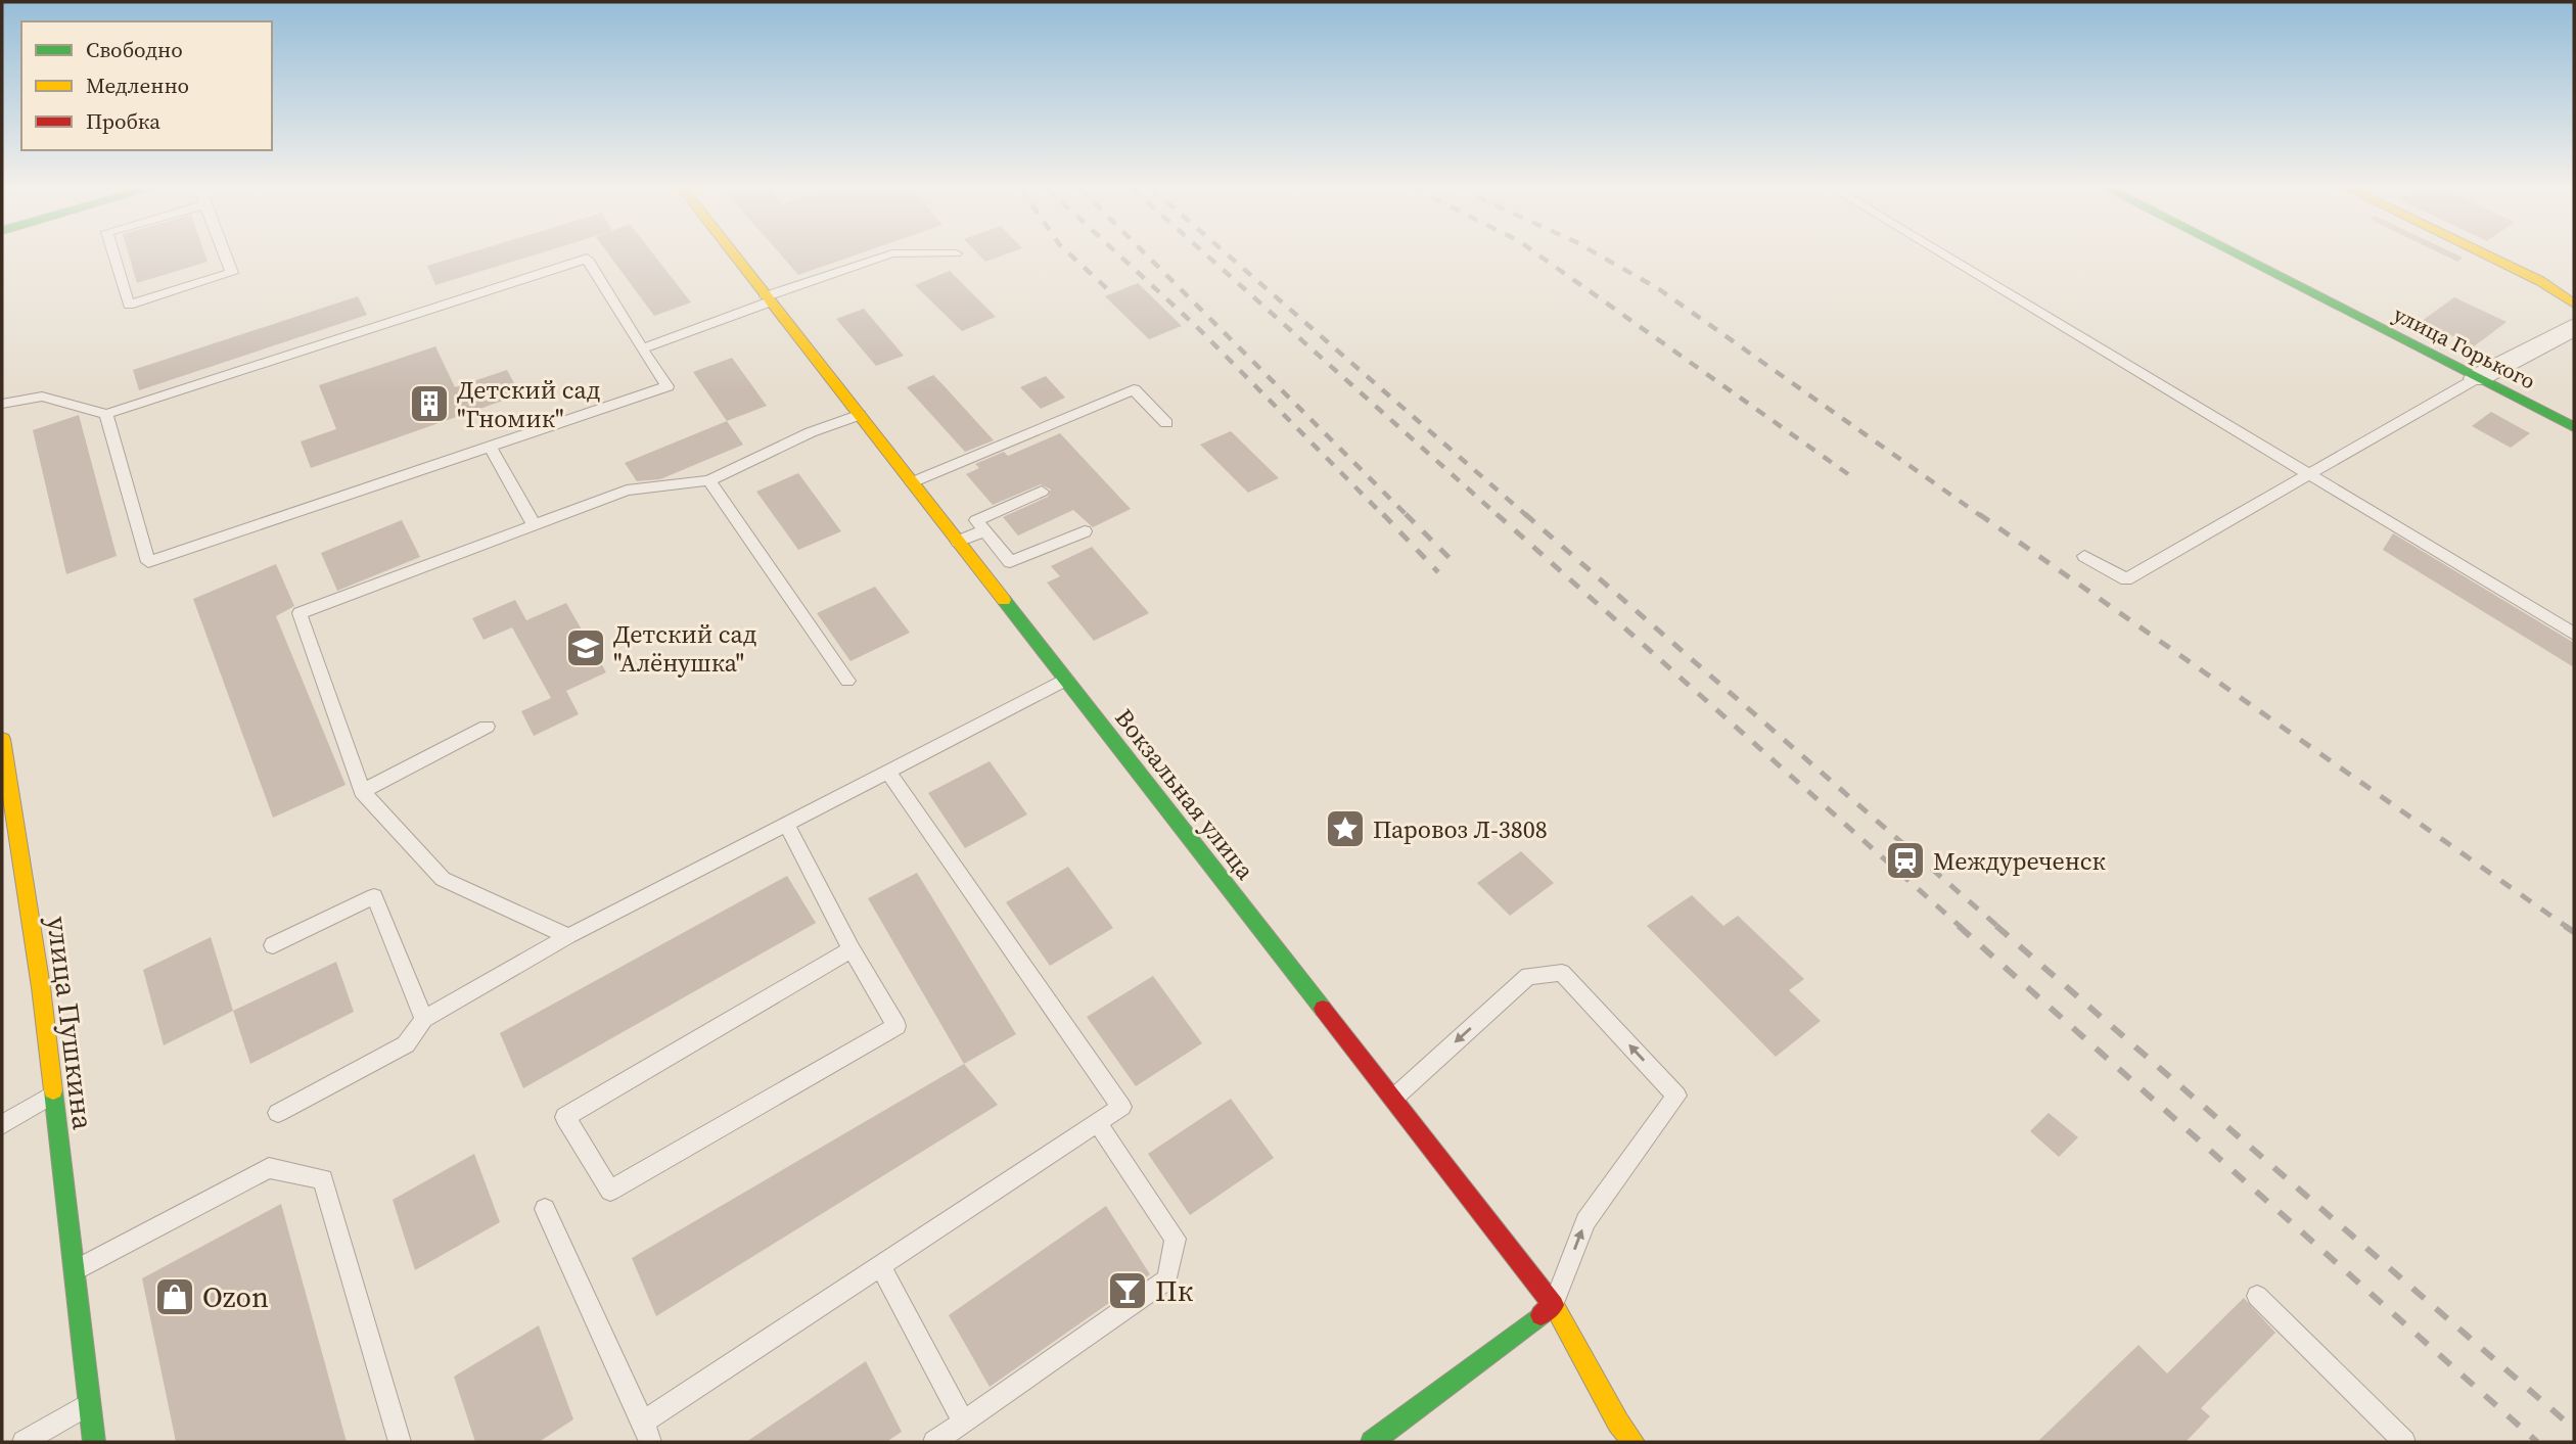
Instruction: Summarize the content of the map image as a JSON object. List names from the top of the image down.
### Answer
{
  "streets": {
    "main road": ["улица Горького", "Вокзальная улица", "улица Пушкина"]
  },
  "places": {
    "building": ["Детский сад \"Гномик\""],
    "school or university": ["Детский сад \"Алёнушка\""],
    "place": ["Паровоз Л-3808"],
    "station": ["Междуреченск"],
    "bar": ["Пк"],
    "shop": ["Ozon"]
  },
  "legend": ["Свободно", "Медленно", "Пробка"]
}
